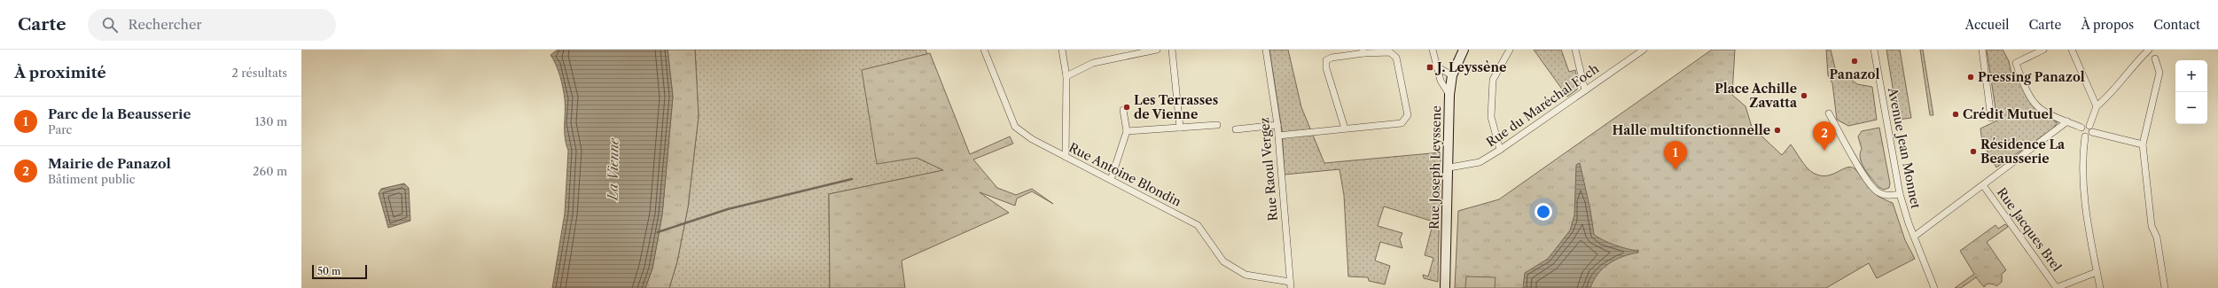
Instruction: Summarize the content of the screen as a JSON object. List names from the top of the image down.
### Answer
{
  "streets": {
    "street": [
      "Rue du Maréchal Foch",
      "Avenue Jean Monnet",
      "Rue Joseph Leyssene",
      "Rue Raoul Vergez",
      "Rue Antoine Blondin",
      "Rue Jacques Brel"
    ]
  },
  "crossings": [
    ["Rue du Maréchal Foch", "Rue Joseph Leyssene"],
    ["Rue Raoul Vergez", "Rue Antoine Blondin"]
  ],
  "water": ["La Vienne"],
  "places": {
    "other": [
      "Panazol",
      "Pressing Panazol",
      "Place Achille Zavatta",
      "Les Terrasses de Vienne",
      "Crédit Mutuel",
      "Halle multifonctionnelle",
      "Résidence La Beausserie"
    ],
    "transit": ["J. Leyssène"]
  },
  "scale_bar": "50 m",
  "page": {
    "header": "Carte",
    "search": "Rechercher",
    "nav": [
      "Accueil",
      "Carte",
      "À propos",
      "Contact"
    ],
    "heading": ["À proximité", "2 résultats"],
    "map_buttons": ["+", "−"],
    "list": [
      {
        "mark": "1",
        "name": "Parc de la Beausserie",
        "note": "Parc",
        "value": "130 m"
      },
      {
        "mark": "2",
        "name": "Mairie de Panazol",
        "note": "Bâtiment public",
        "value": "260 m"
      }
    ],
    "pins": ["2", "1"],
    "scale": "50 m"
  }
}
